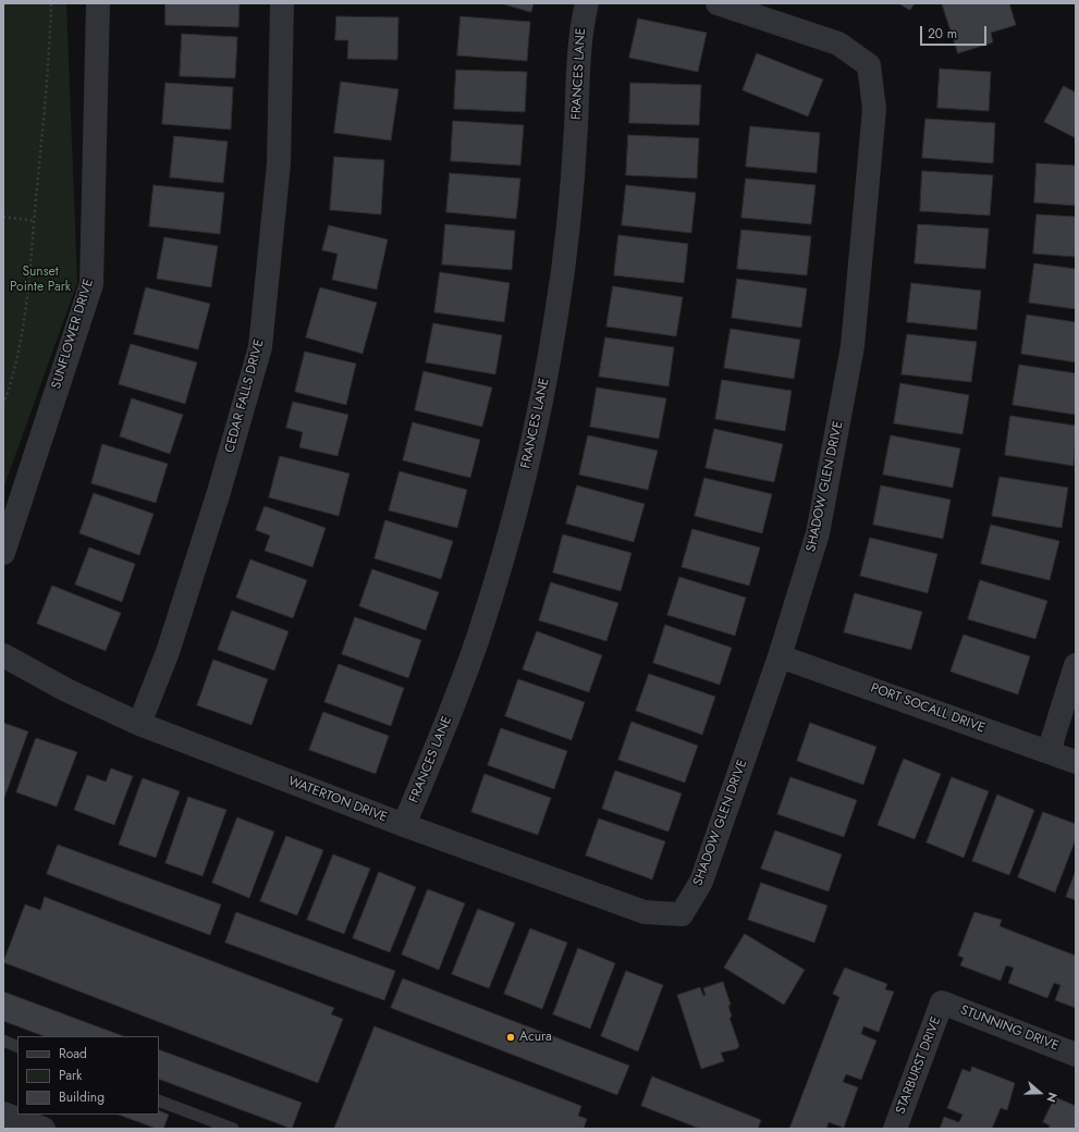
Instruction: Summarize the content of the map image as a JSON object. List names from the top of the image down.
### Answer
{
  "streets": {
    "street": [
      "FRANCES LANE",
      "SUNFLOWER DRIVE",
      "CEDAR FALLS DRIVE",
      "SHADOW GLEN DRIVE",
      "PORT SOCALL DRIVE",
      "WATERTON DRIVE",
      "STUNNING DRIVE",
      "STARBURST DRIVE"
    ]
  },
  "crossings": [
    ["FRANCES LANE", "WATERTON DRIVE"],
    ["CEDAR FALLS DRIVE", "WATERTON DRIVE"],
    ["SHADOW GLEN DRIVE", "PORT SOCALL DRIVE"],
    ["SHADOW GLEN DRIVE", "WATERTON DRIVE"],
    ["STUNNING DRIVE", "STARBURST DRIVE"]
  ],
  "parks": ["Sunset Pointe Park"],
  "places": ["Acura"],
  "legend": ["Road", "Park", "Building"],
  "scale_bar": "20 m",
  "north": "right"
}
